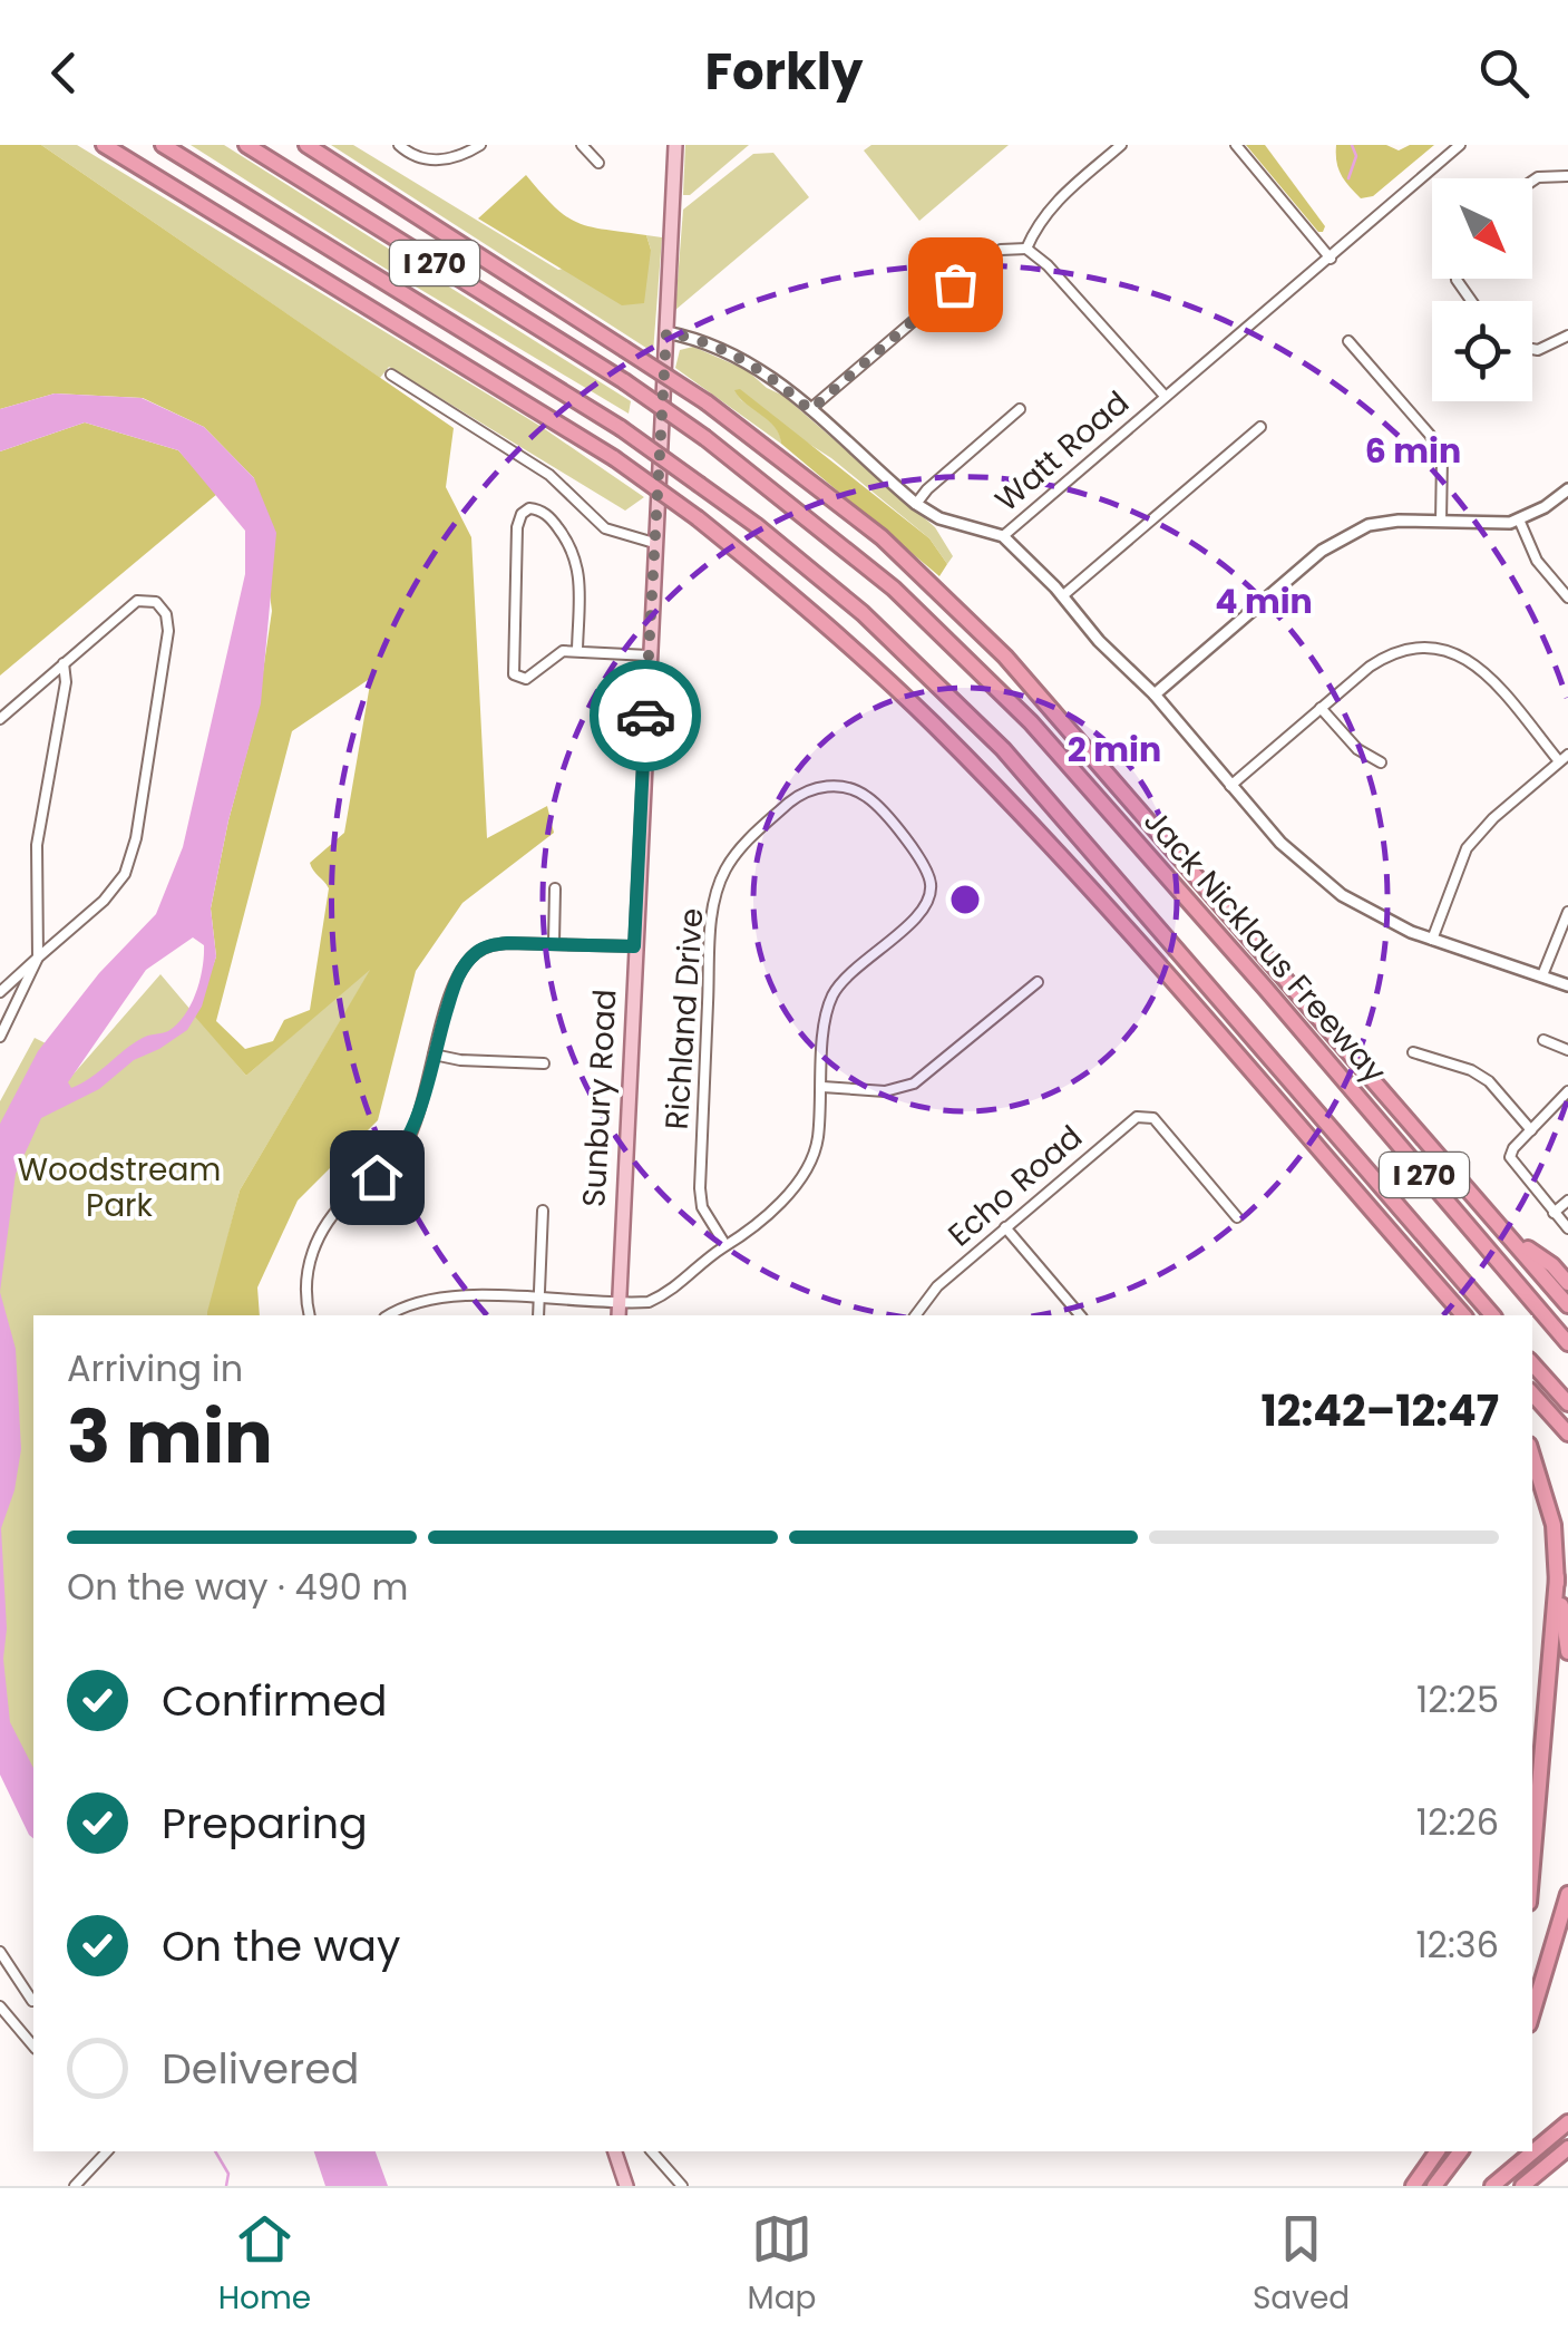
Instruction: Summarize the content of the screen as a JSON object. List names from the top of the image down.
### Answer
{
  "streets": {
    "highway": ["I 270", "Jack Nicklaus Freeway"],
    "main road": ["Sunbury Road"],
    "street": ["Watt Road", "Richland Drive", "Echo Road"]
  },
  "crossings": [
    ["Watt Road", "Sunbury Road"]
  ],
  "parks": ["Woodstream Park"],
  "north": "bottom right",
  "page": {
    "header": "Forkly",
    "heading": ["3 min", "Arriving in", "12:42–12:47"],
    "bar": "On the way · 490 m",
    "list": [
      ["Confirmed", "12:25"],
      ["Preparing", "12:26"],
      ["On the way", "12:36"],
      "Delivered"
    ],
    "tabs": ["Home", "Map", "Saved"]
  },
  "rings": ["6 min", "4 min", "2 min"]
}
